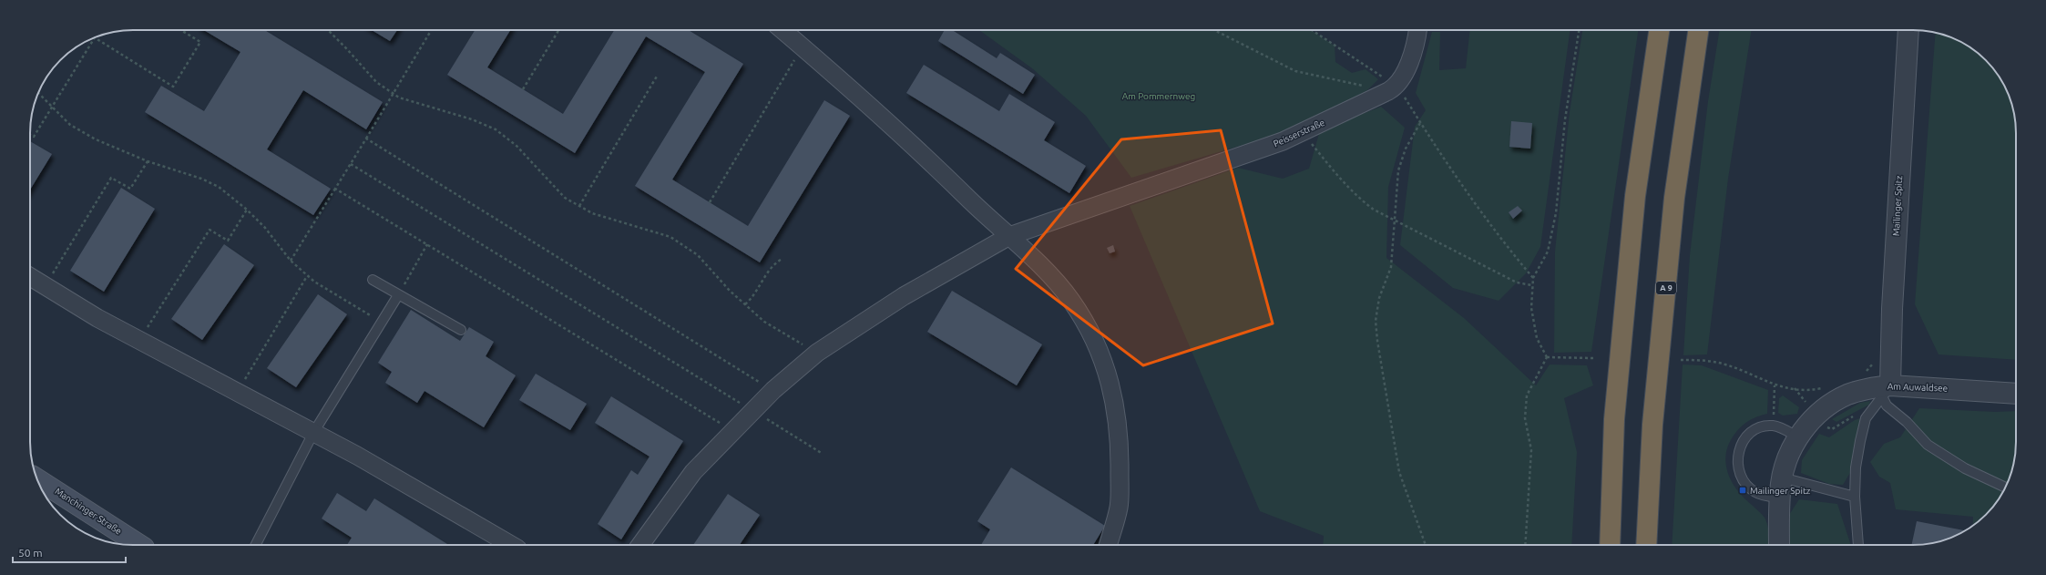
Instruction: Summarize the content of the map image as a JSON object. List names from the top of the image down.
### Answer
{
  "streets": {
    "highway": ["A 9"],
    "main road": ["Manchinger Straße"],
    "street": ["Peisserstraße", "Mailinger Spitz", "Am Auwaldsee"]
  },
  "crossings": [
    ["Mailinger Spitz", "Am Auwaldsee"]
  ],
  "parks": ["Am Pommernweg"],
  "places": {
    "transit": ["Mailinger Spitz"]
  },
  "scale_bar": "50 m"
}
